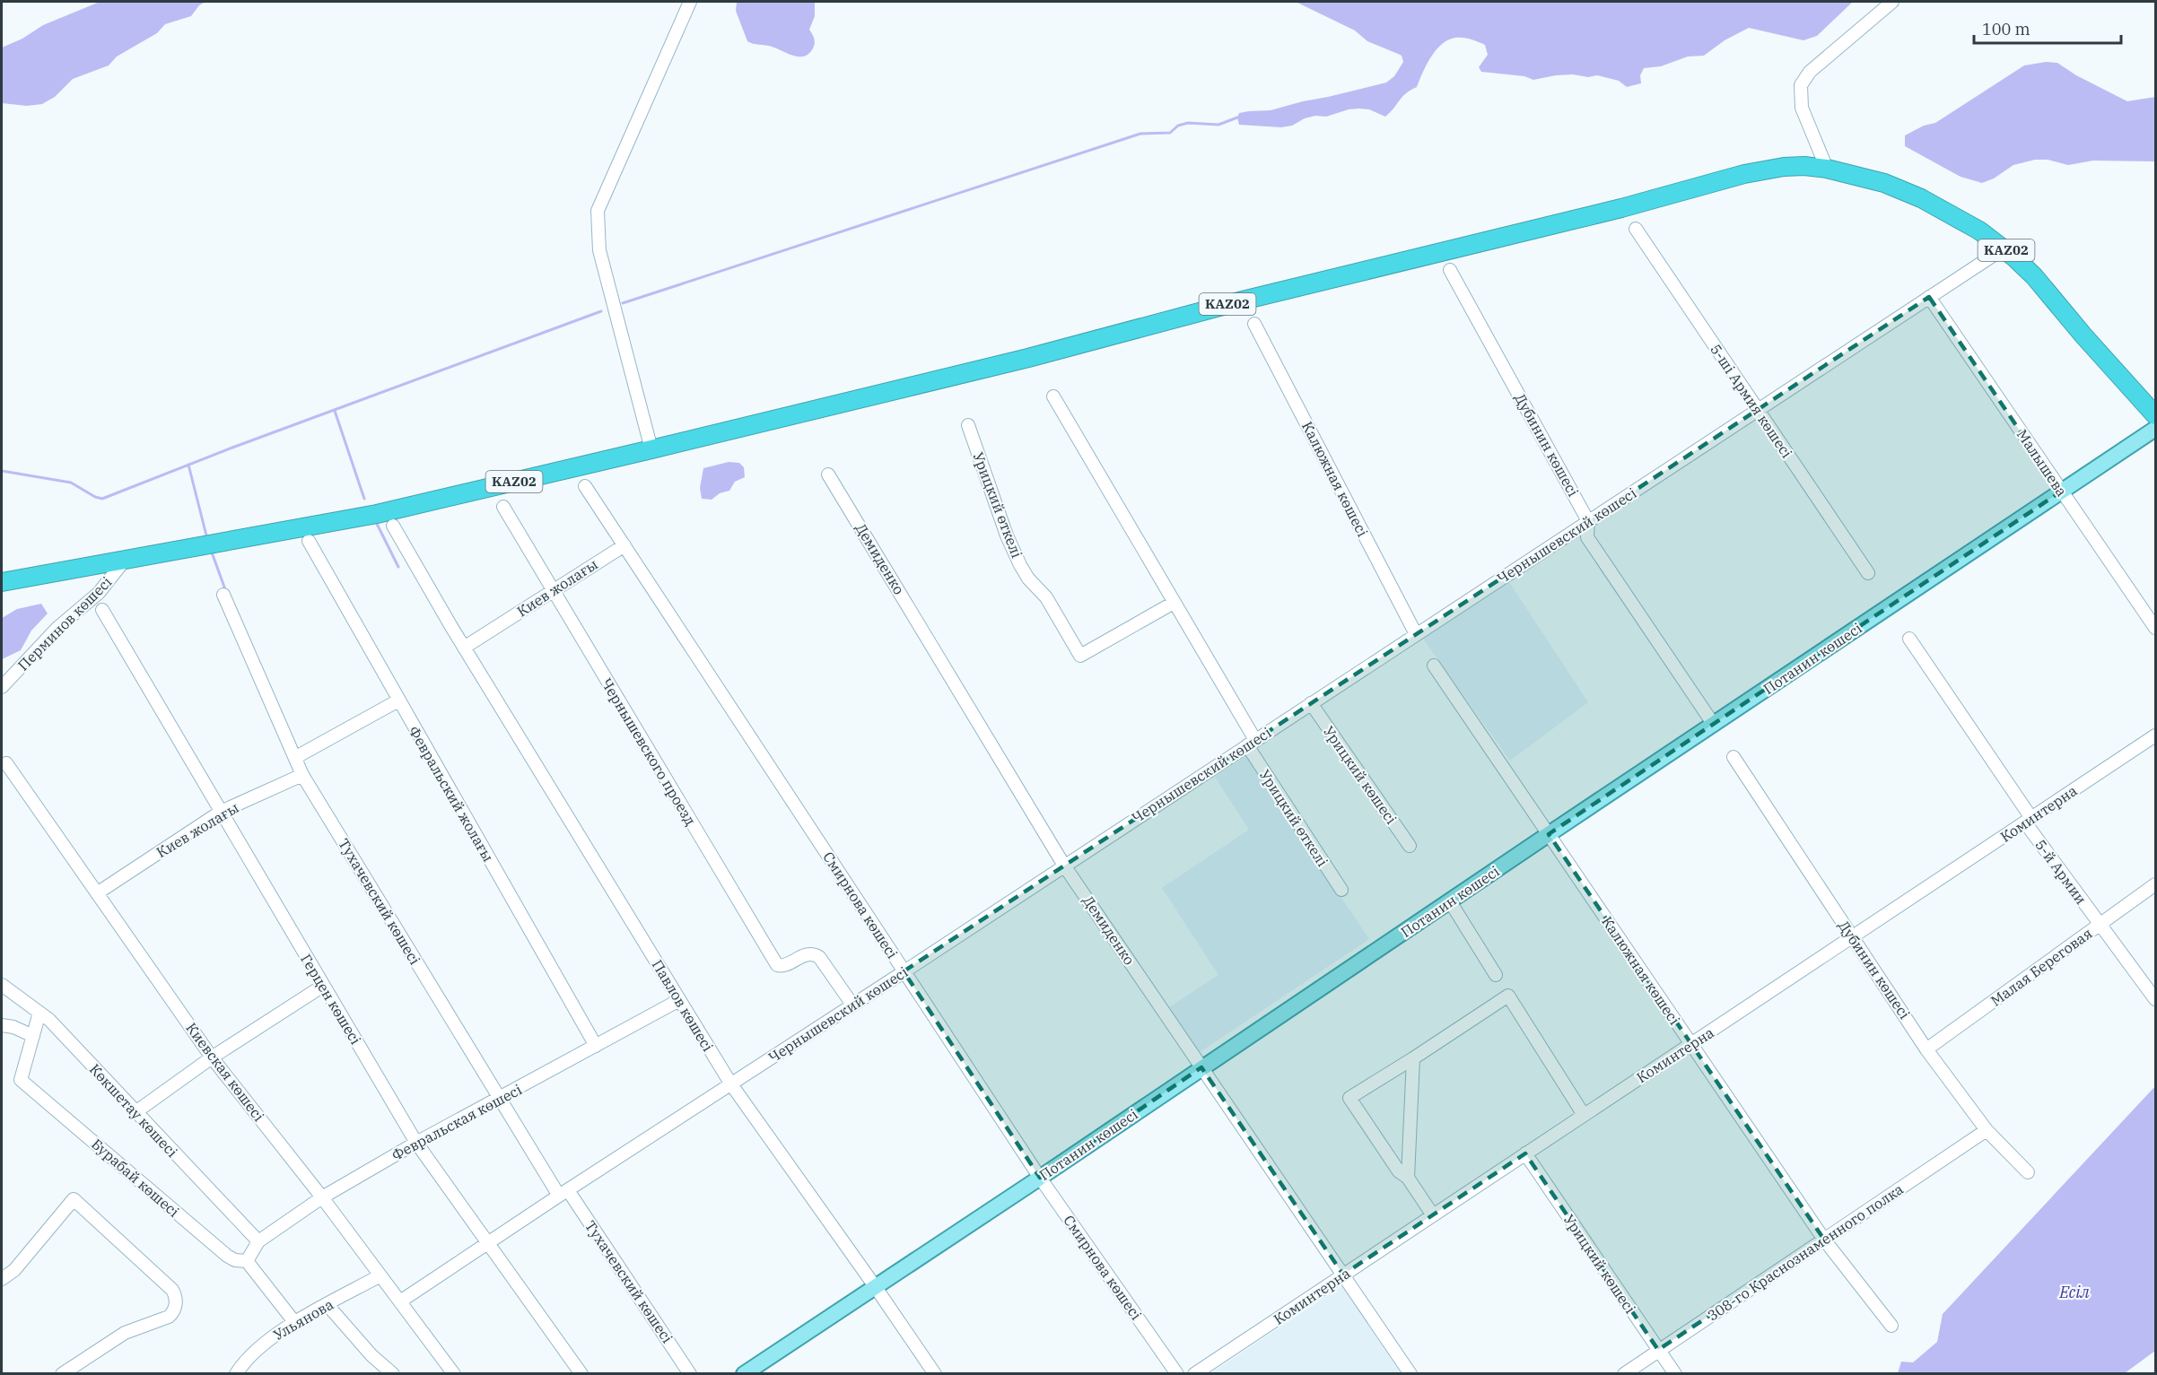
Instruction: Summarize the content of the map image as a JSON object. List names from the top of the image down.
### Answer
{
  "streets": {
    "highway": ["KAZ02"],
    "main road": ["Потанин көшесі"],
    "street": [
      "5-ші Армия көшесі",
      "Дубинин көшесі",
      "Малышева",
      "Калюжная көшесі",
      "Урицкий өткелі",
      "Чернышевский көшесі",
      "Демиденко",
      "Киев жолағы",
      "Перминов көшесі",
      "Чернышевского проезд",
      "Урицкий көшесі",
      "Февральский жолағы",
      "Коминтерна",
      "5-й Армии",
      "Тухачевский көшесі",
      "Смирнова көшесі",
      "Малая Береговая",
      "Герцен көшесі",
      "Павлов көшесі",
      "Киевская көшесі",
      "Көкшетау көшесі",
      "Февральская көшесі",
      "Бурабай көшесі",
      "308-го Краснознаменного полка",
      "Ульянова"
    ]
  },
  "crossings": [
    ["KAZ02", "Чернышевский көшесі"],
    ["KAZ02", "Перминов көшесі"],
    ["5-ші Армия көшесі", "Чернышевский көшесі"],
    ["Дубинин көшесі", "Чернышевский көшесі"],
    ["Дубинин көшесі", "Потанин көшесі"],
    ["Дубинин көшесі", "Коминтерна"],
    ["Дубинин көшесі", "Малая Береговая"],
    ["Дубинин көшесі", "308-го Краснознаменного полка"],
    ["Малышева", "Чернышевский көшесі"],
    ["Малышева", "Потанин көшесі"],
    ["Калюжная көшесі", "Чернышевский көшесі"],
    ["Калюжная көшесі", "Потанин көшесі"],
    ["Калюжная көшесі", "Коминтерна"],
    ["Калюжная көшесі", "308-го Краснознаменного полка"],
    ["Урицкий өткелі", "Чернышевский көшесі"],
    ["Чернышевский көшесі", "Демиденко"],
    ["Чернышевский көшесі", "Чернышевского проезд"],
    ["Чернышевский көшесі", "Урицкий көшесі"],
    ["Чернышевский көшесі", "Тухачевский көшесі"],
    ["Чернышевский көшесі", "Смирнова көшесі"],
    ["Чернышевский көшесі", "Герцен көшесі"],
    ["Чернышевский көшесі", "Павлов көшесі"],
    ["Чернышевский көшесі", "Киевская көшесі"],
    ["Демиденко", "Потанин көшесі"],
    ["Демиденко", "Коминтерна"],
    ["Киев жолағы", "Чернышевского проезд"],
    ["Киев жолағы", "Тухачевский көшесі"],
    ["Киев жолағы", "Смирнова көшесі"],
    ["Киев жолағы", "Герцен көшесі"],
    ["Киев жолағы", "Павлов көшесі"],
    ["Киев жолағы", "Киевская көшесі"],
    ["Потанин көшесі", "Смирнова көшесі"],
    ["Потанин көшесі", "Павлов көшесі"],
    ["Урицкий көшесі", "Коминтерна"],
    ["Урицкий көшесі", "308-го Краснознаменного полка"],
    ["Февральский жолағы", "Февральская көшесі"],
    ["Коминтерна", "5-й Армии"],
    ["5-й Армии", "Малая Береговая"],
    ["Тухачевский көшесі", "Февральская көшесі"],
    ["Герцен көшесі", "Февральская көшесі"],
    ["Павлов көшесі", "Февральская көшесі"],
    ["Киевская көшесі", "Февральская көшесі"],
    ["Киевская көшесі", "Ульянова"],
    ["Көкшетау көшесі", "Февральская көшесі"],
    ["Көкшетау көшесі", "Бурабай көшесі"],
    ["Февральская көшесі", "Бурабай көшесі"],
    ["Бурабай көшесі", "Ульянова"]
  ],
  "water": ["Есіл"],
  "scale_bar": "100 m"
}
